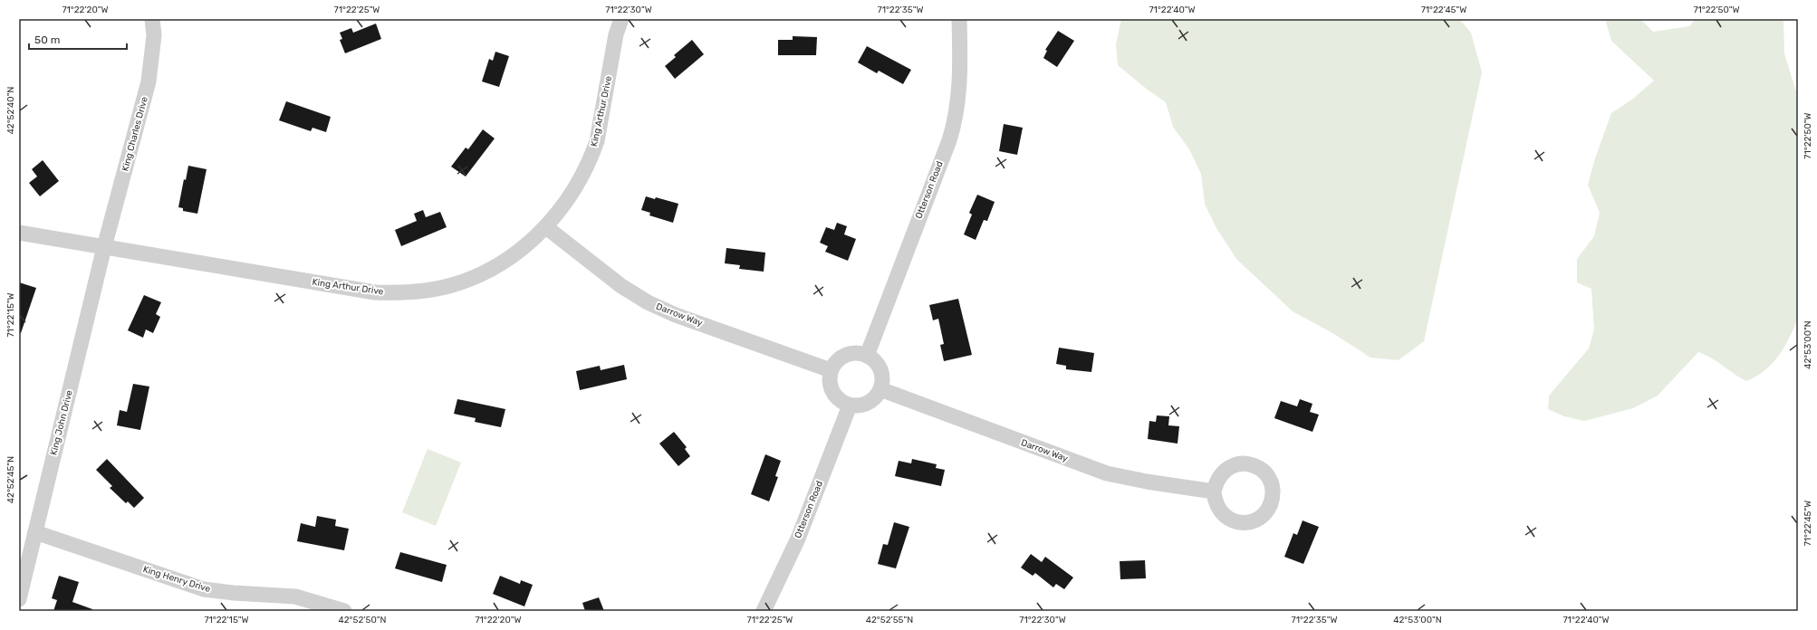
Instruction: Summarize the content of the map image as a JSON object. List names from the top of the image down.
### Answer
{
  "streets": {
    "street": [
      "King Arthur Drive",
      "King Charles Drive",
      "Otterson Road",
      "Darrow Way",
      "King John Drive",
      "King Henry Drive"
    ]
  },
  "crossings": [
    ["King Arthur Drive", "King Charles Drive"],
    ["King Arthur Drive", "Darrow Way"],
    ["King Arthur Drive", "King John Drive"],
    ["King Charles Drive", "King John Drive"],
    ["Otterson Road", "Darrow Way"],
    ["King John Drive", "King Henry Drive"]
  ],
  "scale_bar": "50 m",
  "coordinates": [
    "71°22'20\"W",
    "71°22'25\"W",
    "71°22'30\"W",
    "71°22'35\"W",
    "71°22'40\"W",
    "71°22'45\"W",
    "71°22'50\"W",
    "42°52'40\"N",
    "71°22'15\"W",
    "42°53'00\"N",
    "42°52'45\"N",
    "42°52'50\"N",
    "42°52'55\"N"
  ]
}
